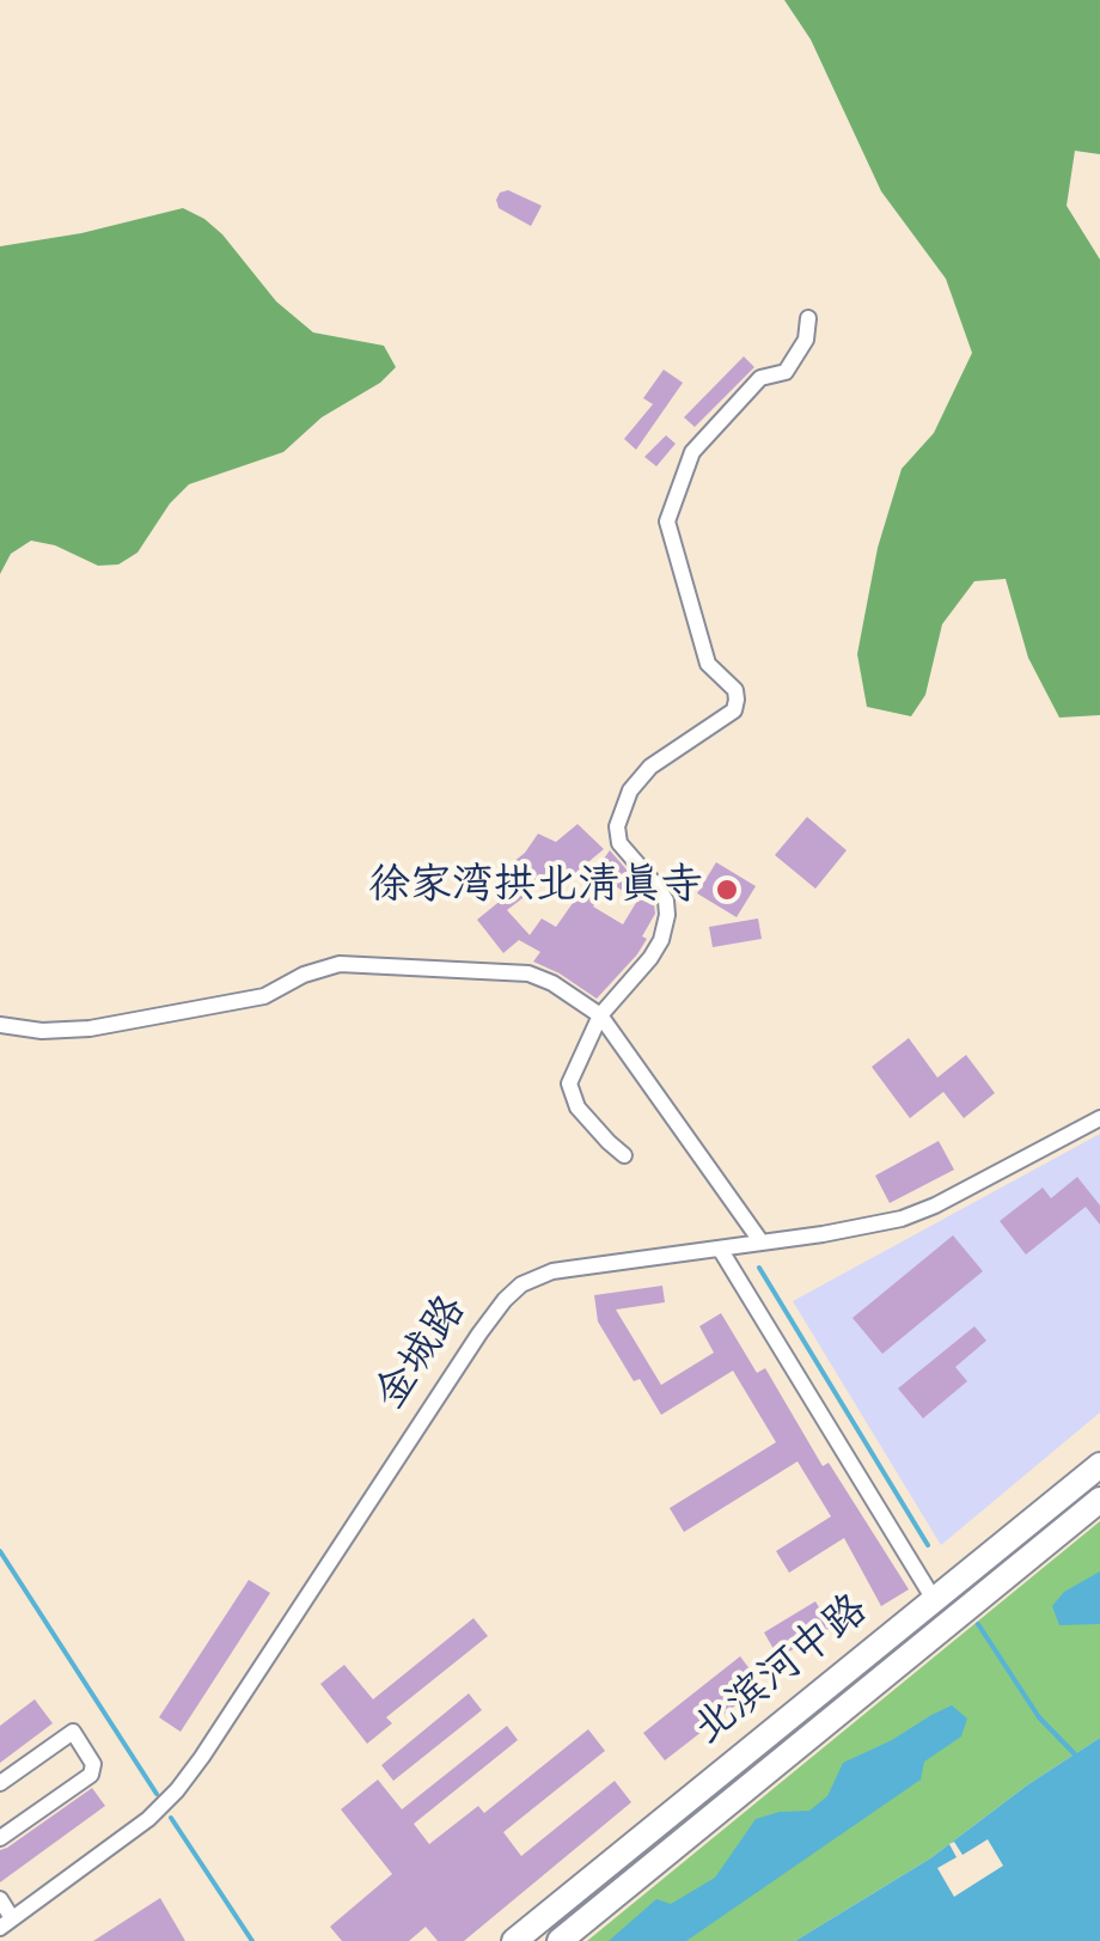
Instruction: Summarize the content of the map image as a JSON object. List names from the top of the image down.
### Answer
{
  "streets": {
    "main road": ["北滨河中路"],
    "street": ["金城路"]
  },
  "places": ["徐家湾拱北清真寺"]
}
